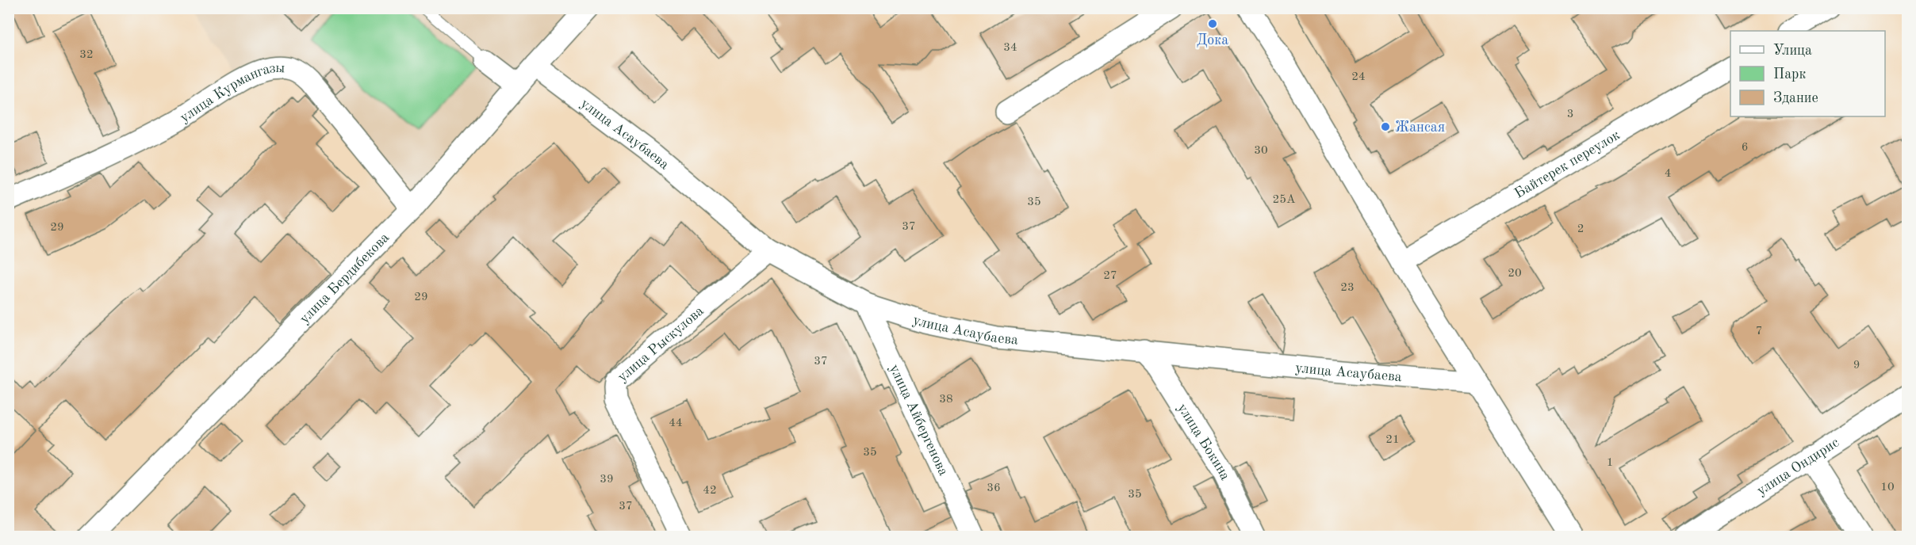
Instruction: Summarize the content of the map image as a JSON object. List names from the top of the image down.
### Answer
{
  "streets": {
    "street": [
      "улица Курмангазы",
      "улица Асаубаева",
      "Байтерек переулок",
      "улица Бердибекова",
      "улица Рыскулова",
      "улица Айбергенова",
      "улица Бокина",
      "улица Ондирис"
    ]
  },
  "crossings": [
    ["улица Курмангазы", "улица Бердибекова"],
    ["улица Асаубаева", "улица Бердибекова"],
    ["улица Асаубаева", "улица Рыскулова"],
    ["улица Асаубаева", "улица Айбергенова"],
    ["улица Асаубаева", "улица Бокина"]
  ],
  "places": ["Дока", "Жансая"],
  "house_numbers": [
    "34",
    "32",
    "24",
    "3",
    "6",
    "30",
    "4",
    "25А",
    "35",
    "37",
    "29",
    "2",
    "20",
    "27",
    "23",
    "29",
    "7",
    "37",
    "9",
    "38",
    "44",
    "21",
    "35",
    "1",
    "39",
    "10",
    "36",
    "42",
    "35",
    "37"
  ],
  "legend": ["Улица", "Парк", "Здание"]
}
